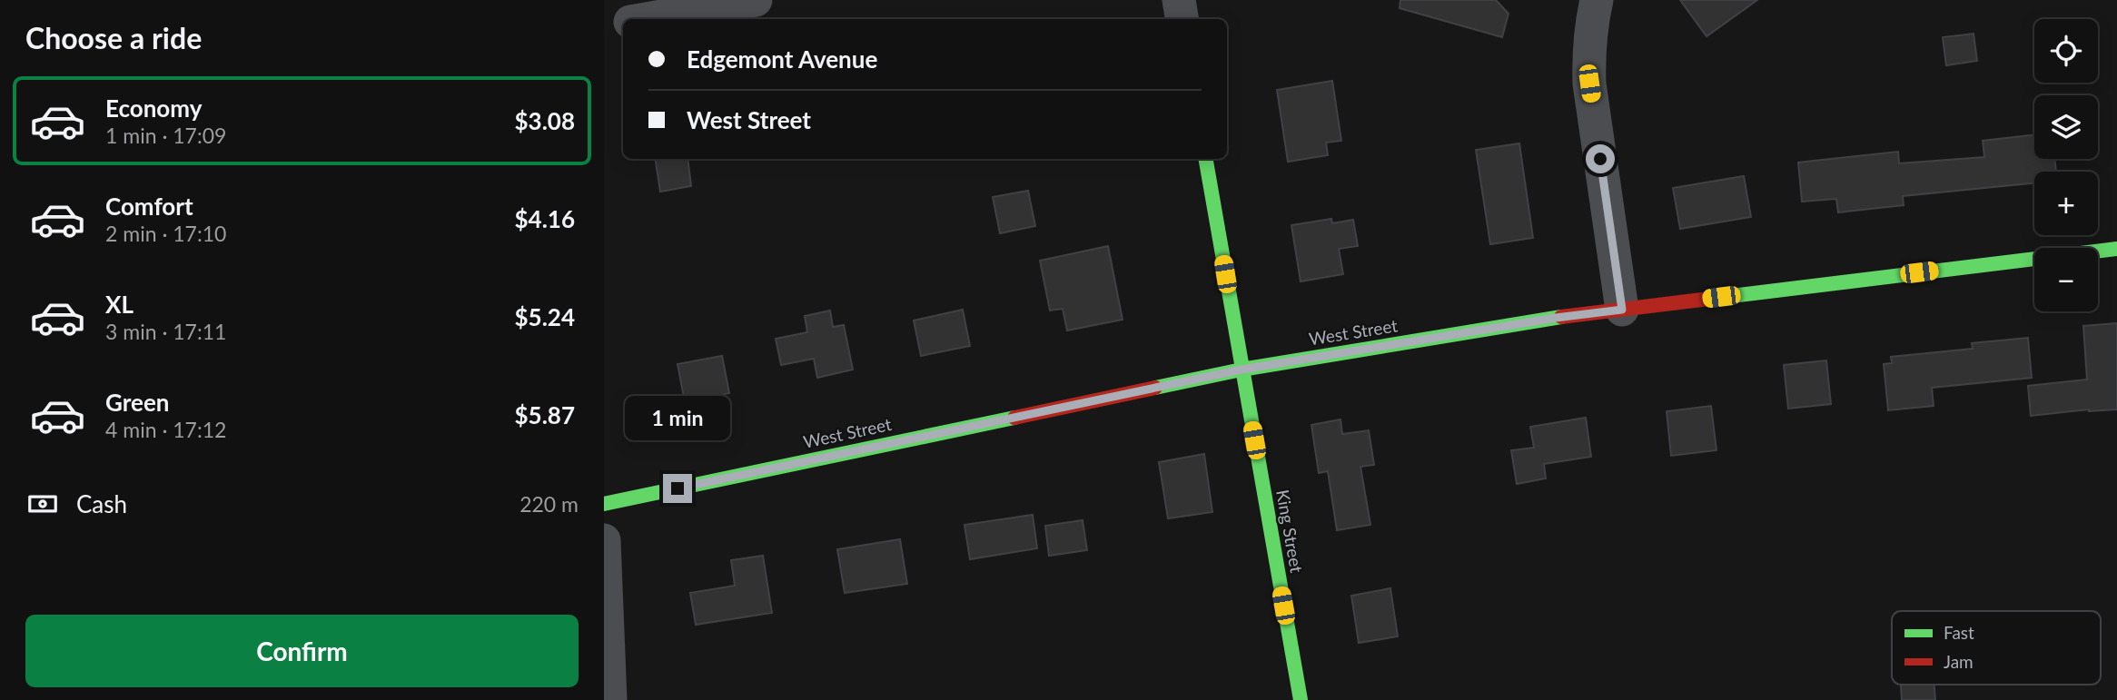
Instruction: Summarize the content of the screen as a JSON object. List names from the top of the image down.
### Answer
{
  "streets": {
    "main road": ["West Street", "King Street"]
  },
  "crossings": [
    ["West Street", "King Street"]
  ],
  "legend": ["Fast", "Jam"],
  "page": {
    "heading": "Choose a ride",
    "map_buttons": ["+", "−"],
    "banner": ["Edgemont Avenue", "West Street"],
    "list": [
      {
        "name": "Economy",
        "note": "1 min · 17:09",
        "value": "$3.08"
      },
      {
        "name": "Comfort",
        "note": "2 min · 17:10",
        "value": "$4.16"
      },
      {
        "name": "XL",
        "note": "3 min · 17:11",
        "value": "$5.24"
      },
      {
        "name": "Green",
        "note": "4 min · 17:12",
        "value": "$5.87"
      }
    ],
    "bubble": "1 min",
    "pay": ["Cash", "220 m"],
    "buttons": "Confirm"
  }
}
